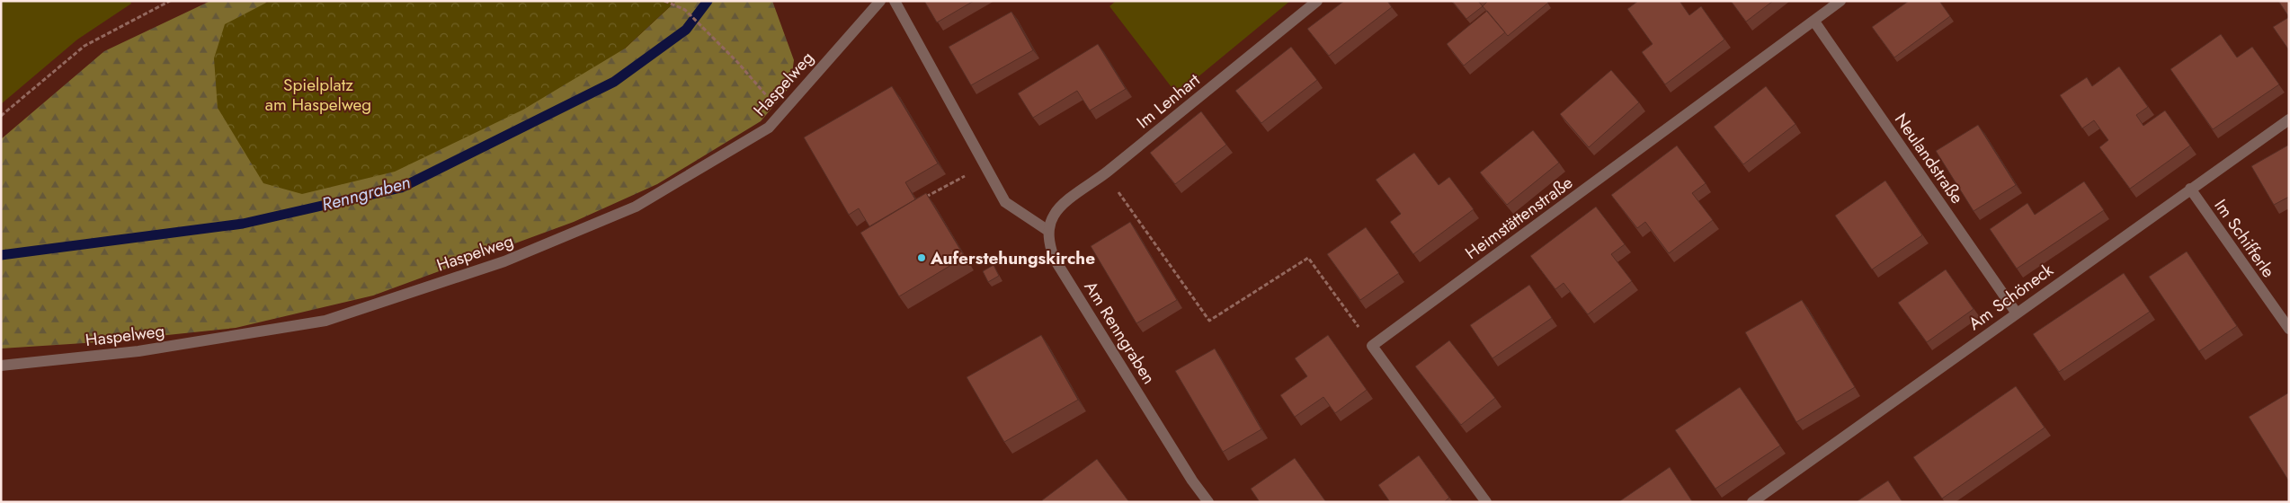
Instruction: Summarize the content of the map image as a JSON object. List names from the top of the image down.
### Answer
{
  "streets": {
    "street": [
      "Haspelweg",
      "Im Lenhart",
      "Neulandstraße",
      "Heimstättenstraße",
      "Im Schifferle",
      "Am Schöneck",
      "Am Renngraben"
    ]
  },
  "crossings": [
    ["Im Lenhart", "Am Renngraben"],
    ["Neulandstraße", "Heimstättenstraße"],
    ["Neulandstraße", "Am Schöneck"],
    ["Im Schifferle", "Am Schöneck"]
  ],
  "water": ["Renngraben"],
  "parks": ["Spielplatz am Haspelweg"],
  "places": ["Auferstehungskirche"]
}
